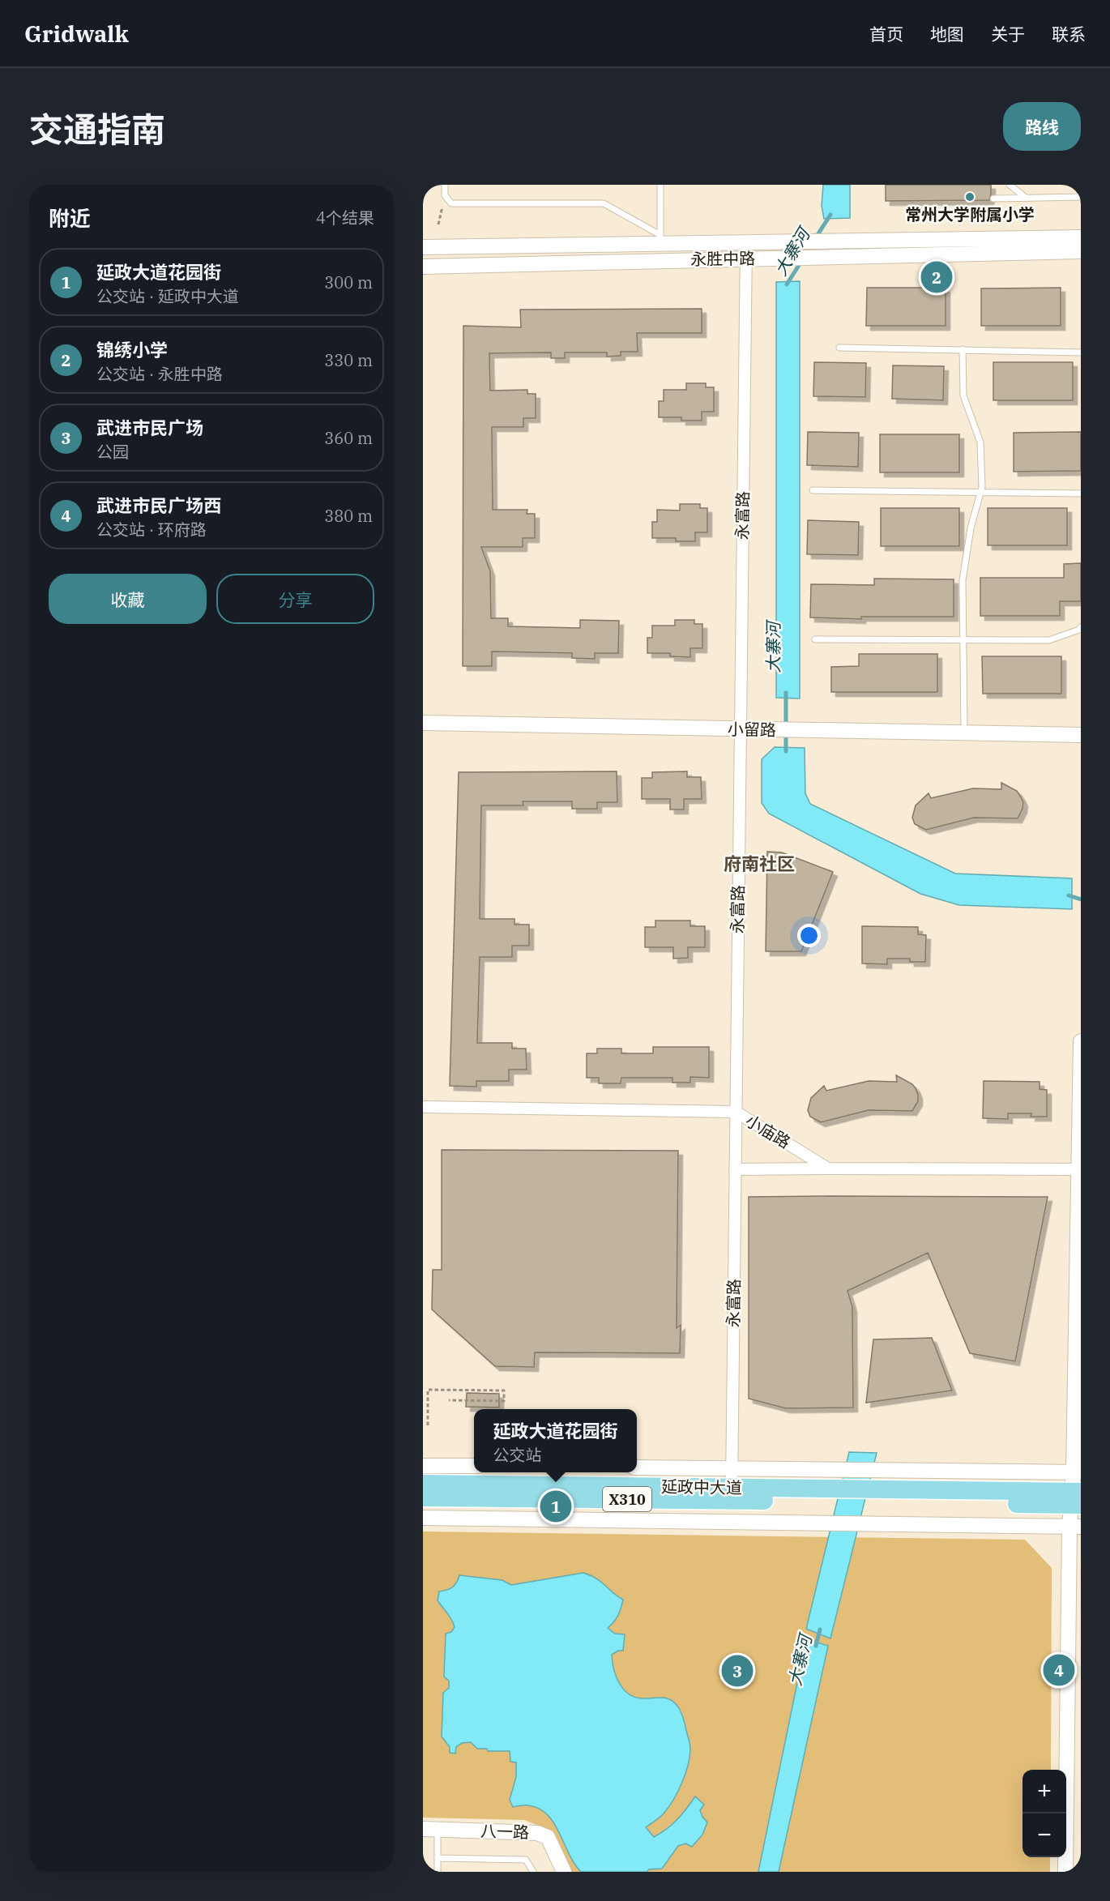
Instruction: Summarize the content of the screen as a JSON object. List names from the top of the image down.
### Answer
{
  "streets": {
    "main road": ["延政中大道", "X310"],
    "street": [
      "永胜中路",
      "永富路",
      "小留路",
      "小庙路",
      "八一路"
    ]
  },
  "crossings": [
    ["永胜中路", "永富路"],
    ["永富路", "小留路"],
    ["永富路", "小庙路"],
    ["永富路", "延政中大道"],
    ["延政中大道", "X310"]
  ],
  "districts": ["府南社区"],
  "water": ["大寨河"],
  "places": ["常州大学附属小学"],
  "page": {
    "header": "Gridwalk",
    "nav": [
      "首页",
      "地图",
      "关于",
      "联系"
    ],
    "title": "交通指南",
    "buttons": [
      "路线",
      ["收藏", "分享"]
    ],
    "heading": ["附近", "4个结果"],
    "list": [
      {
        "mark": "1",
        "name": "延政大道花园街",
        "note": "公交站 · 延政中大道",
        "value": "300 m"
      },
      {
        "mark": "2",
        "name": "锦绣小学",
        "note": "公交站 · 永胜中路",
        "value": "330 m"
      },
      {
        "mark": "3",
        "name": "武进市民广场",
        "note": "公园",
        "value": "360 m"
      },
      {
        "mark": "4",
        "name": "武进市民广场西",
        "note": "公交站 · 环府路",
        "value": "380 m"
      }
    ],
    "pins": [
      "2",
      "1",
      "4",
      "3"
    ],
    "popup": ["延政大道花园街", "公交站"],
    "map_buttons": ["+", "−"]
  }
}
